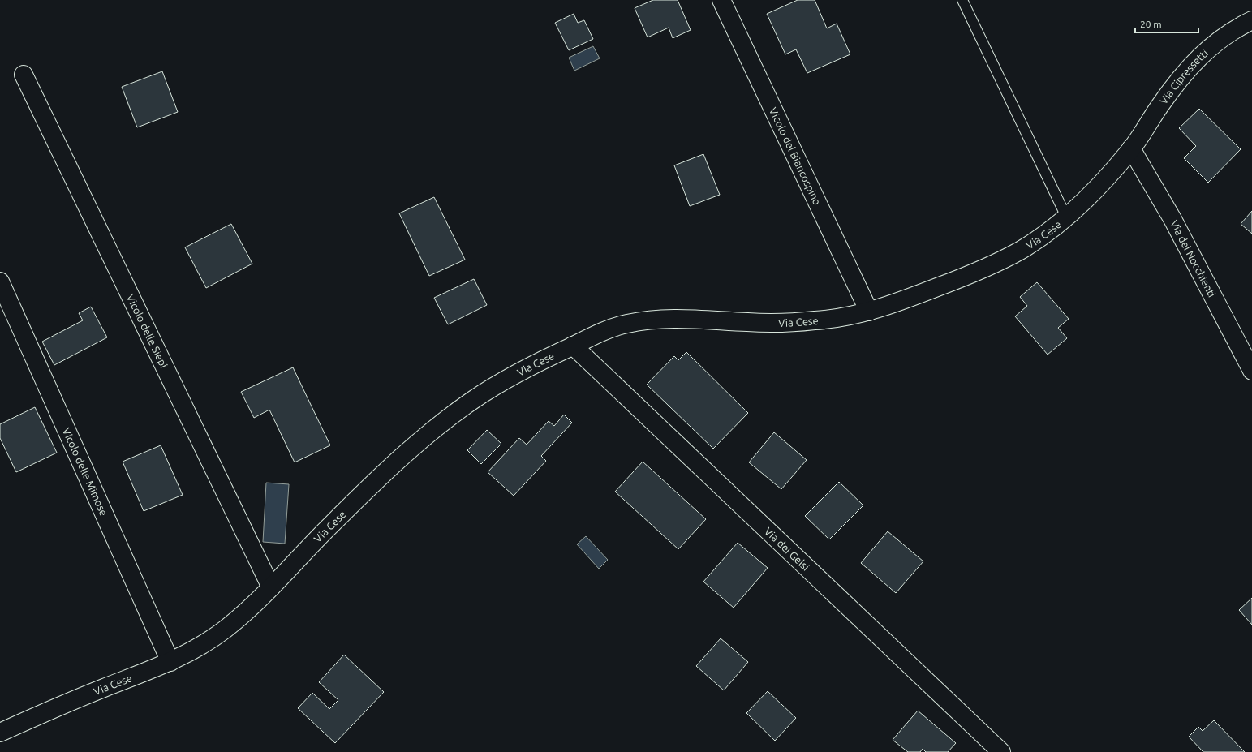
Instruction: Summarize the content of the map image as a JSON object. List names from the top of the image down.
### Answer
{
  "streets": {
    "street": [
      "Via Cipressetti",
      "Vicolo del Biancospino",
      "Via Cese",
      "Via dei Nocchienti",
      "Vicolo delle Siepi",
      "Vicolo delle Mimose",
      "Via dei Gelsi"
    ]
  },
  "crossings": [
    ["Via Cipressetti", "Via Cese"],
    ["Via Cipressetti", "Via dei Nocchienti"],
    ["Vicolo del Biancospino", "Via Cese"],
    ["Via Cese", "Via dei Nocchienti"],
    ["Via Cese", "Vicolo delle Siepi"],
    ["Via Cese", "Vicolo delle Mimose"],
    ["Via Cese", "Via dei Gelsi"]
  ],
  "scale_bar": "20 m"
}
